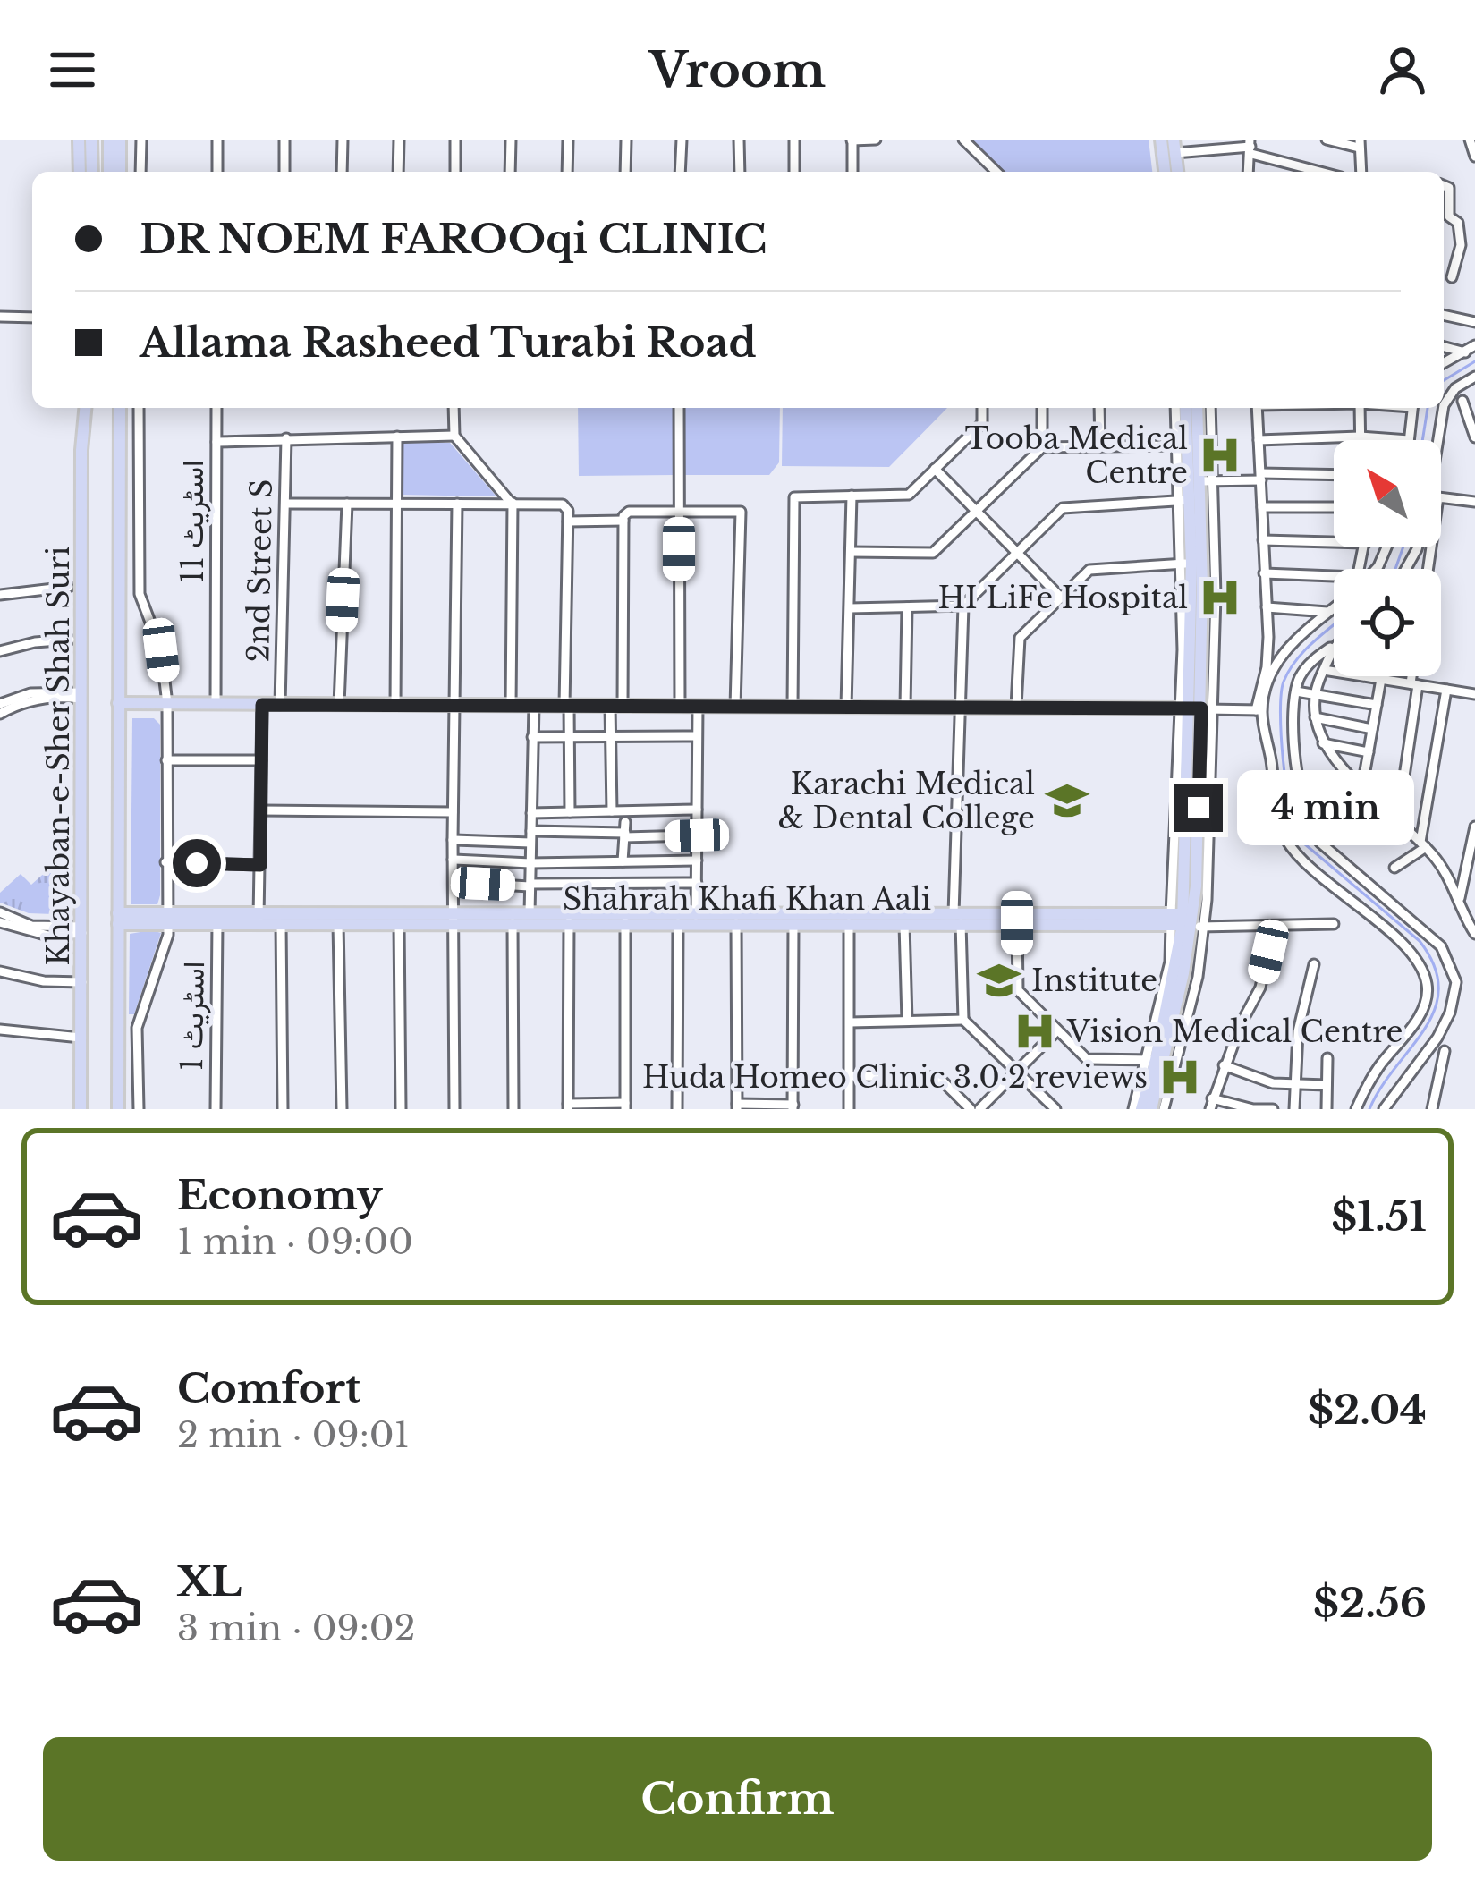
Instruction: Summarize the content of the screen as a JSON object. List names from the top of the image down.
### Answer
{
  "streets": {
    "main road": ["Khayaban-e-Sher Shah Suri", "Shahrah Khafi Khan Aali"],
    "street": ["اسٹریٹ 11", "2nd Street S", "اسٹریٹ 1"]
  },
  "crossings": [
    ["Khayaban-e-Sher Shah Suri", "Shahrah Khafi Khan Aali"],
    ["Shahrah Khafi Khan Aali", "اسٹریٹ 1"]
  ],
  "places": {
    "hospital": [
      "Tooba Medical Centre",
      "HI LiFe Hospital",
      "Vision Medical Centre",
      "Huda Homeo Clinic 3.0·2 reviews"
    ],
    "school or university": ["Karachi Medical & Dental College", "Institute"]
  },
  "north": "top left",
  "page": {
    "header": "Vroom",
    "banner": ["DR NOEM FAROOqi CLINIC", "Allama Rasheed Turabi Road"],
    "bubble": "4 min",
    "list": [
      {
        "name": "Economy",
        "note": "1 min · 09:00",
        "value": "$1.51"
      },
      {
        "name": "Comfort",
        "note": "2 min · 09:01",
        "value": "$2.04"
      },
      {
        "name": "XL",
        "note": "3 min · 09:02",
        "value": "$2.56"
      }
    ],
    "buttons": "Confirm"
  }
}
